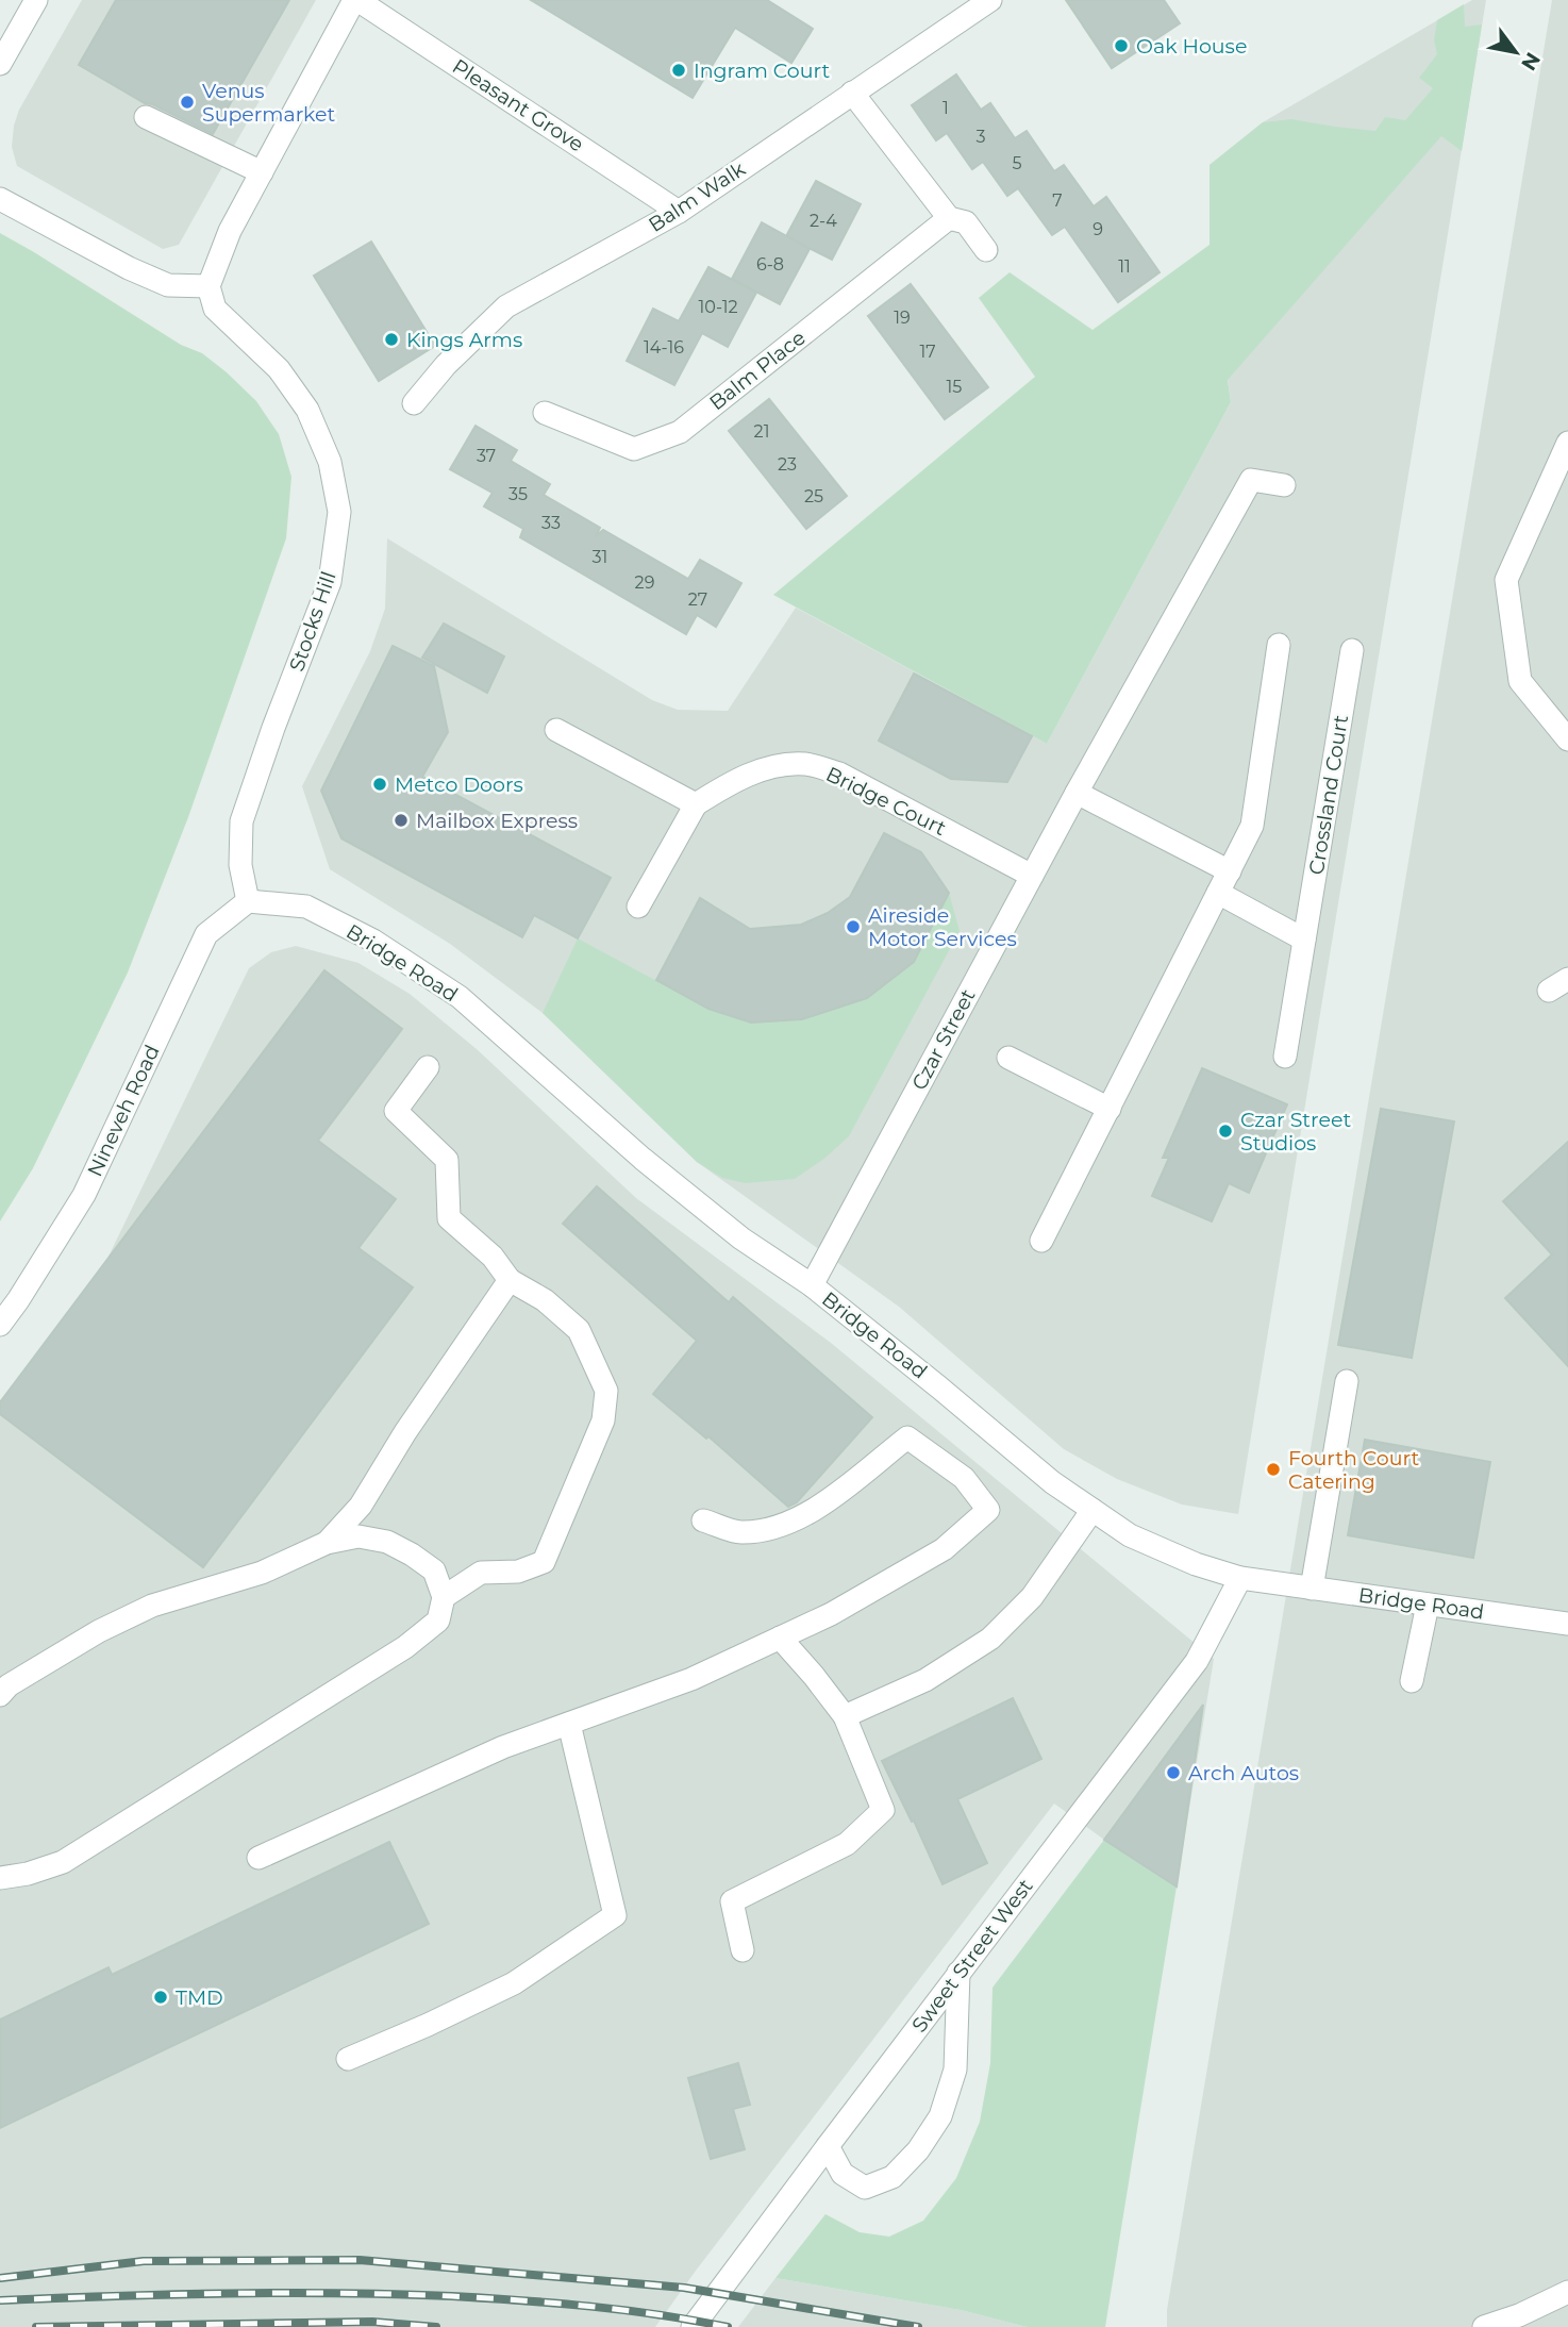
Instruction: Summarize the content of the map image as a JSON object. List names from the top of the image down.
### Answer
{
  "streets": {
    "street": [
      "Pleasant Grove",
      "Balm Walk",
      "Balm Place",
      "Stocks Hill",
      "Crossland Court",
      "Bridge Court",
      "Bridge Road",
      "Czar Street",
      "Nineveh Road",
      "Sweet Street West"
    ]
  },
  "crossings": [
    ["Pleasant Grove", "Balm Walk"],
    ["Stocks Hill", "Bridge Road"],
    ["Stocks Hill", "Nineveh Road"],
    ["Bridge Court", "Czar Street"],
    ["Bridge Road", "Czar Street"],
    ["Bridge Road", "Nineveh Road"],
    ["Bridge Road", "Sweet Street West"]
  ],
  "places": [
    "Oak House",
    "Ingram Court",
    "Venus Supermarket",
    "Kings Arms",
    "Metco Doors",
    "Mailbox Express",
    "Aireside Motor Services",
    "Czar Street Studios",
    "Fourth Court Catering",
    "Arch Autos",
    "TMD"
  ],
  "house_numbers": [
    "1",
    "3",
    "5",
    "7",
    "2-4",
    "9",
    "6-8",
    "11",
    "10-12",
    "19",
    "14-16",
    "17",
    "15",
    "21",
    "37",
    "23",
    "35",
    "25",
    "33",
    "31",
    "29",
    "27"
  ],
  "north": "bottom right"
}
